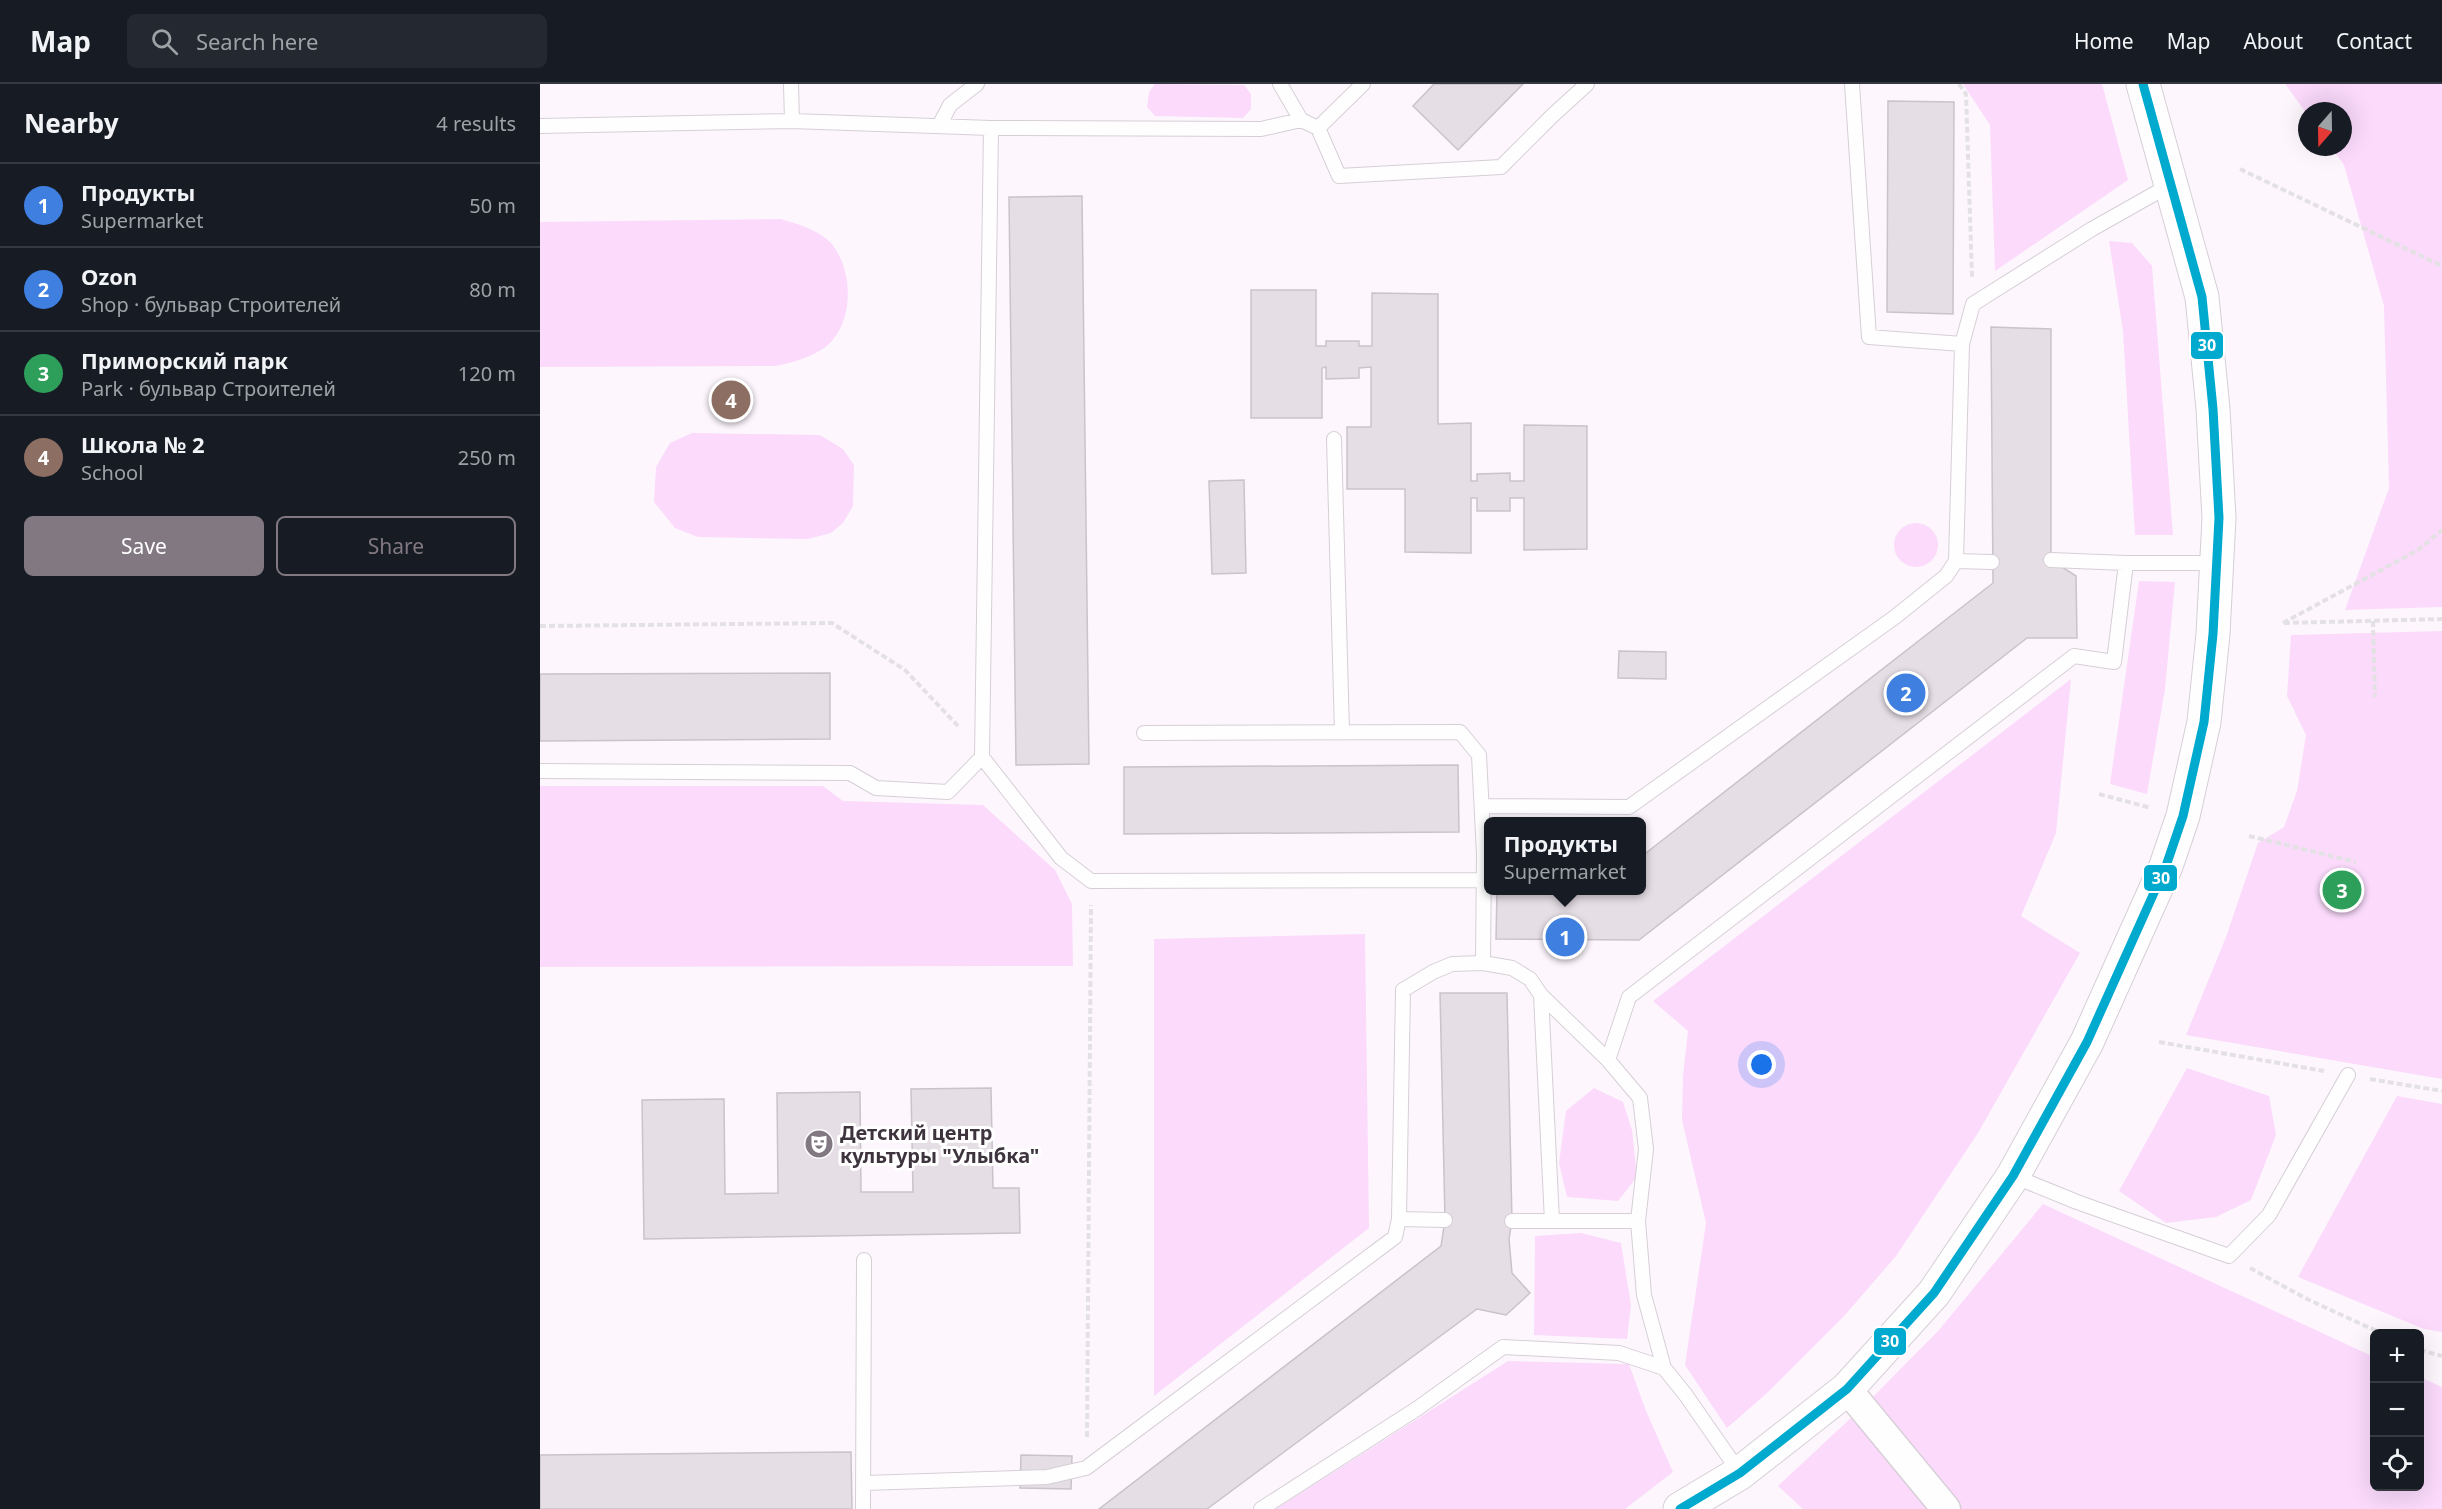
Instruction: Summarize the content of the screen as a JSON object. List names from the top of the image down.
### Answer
{
  "places": {
    "theatre": ["Детский центр культуры \"Улыбка\""]
  },
  "lines": ["transit line 30"],
  "north": "bottom",
  "page": {
    "header": "Map",
    "search": "Search here",
    "nav": [
      "Home",
      "Map",
      "About",
      "Contact"
    ],
    "heading": ["Nearby", "4 results"],
    "list": [
      {
        "mark": "1",
        "name": "Продукты",
        "note": "Supermarket",
        "value": "50 m"
      },
      {
        "mark": "2",
        "name": "Ozon",
        "note": "Shop · бульвар Строителей",
        "value": "80 m"
      },
      {
        "mark": "3",
        "name": "Приморский парк",
        "note": "Park · бульвар Строителей",
        "value": "120 m"
      },
      {
        "mark": "4",
        "name": "Школа № 2",
        "note": "School",
        "value": "250 m"
      }
    ],
    "pins": [
      "4",
      "2",
      "3",
      "1"
    ],
    "buttons": ["Save", "Share"],
    "popup": ["Продукты", "Supermarket"],
    "map_buttons": ["+", "−"]
  }
}
